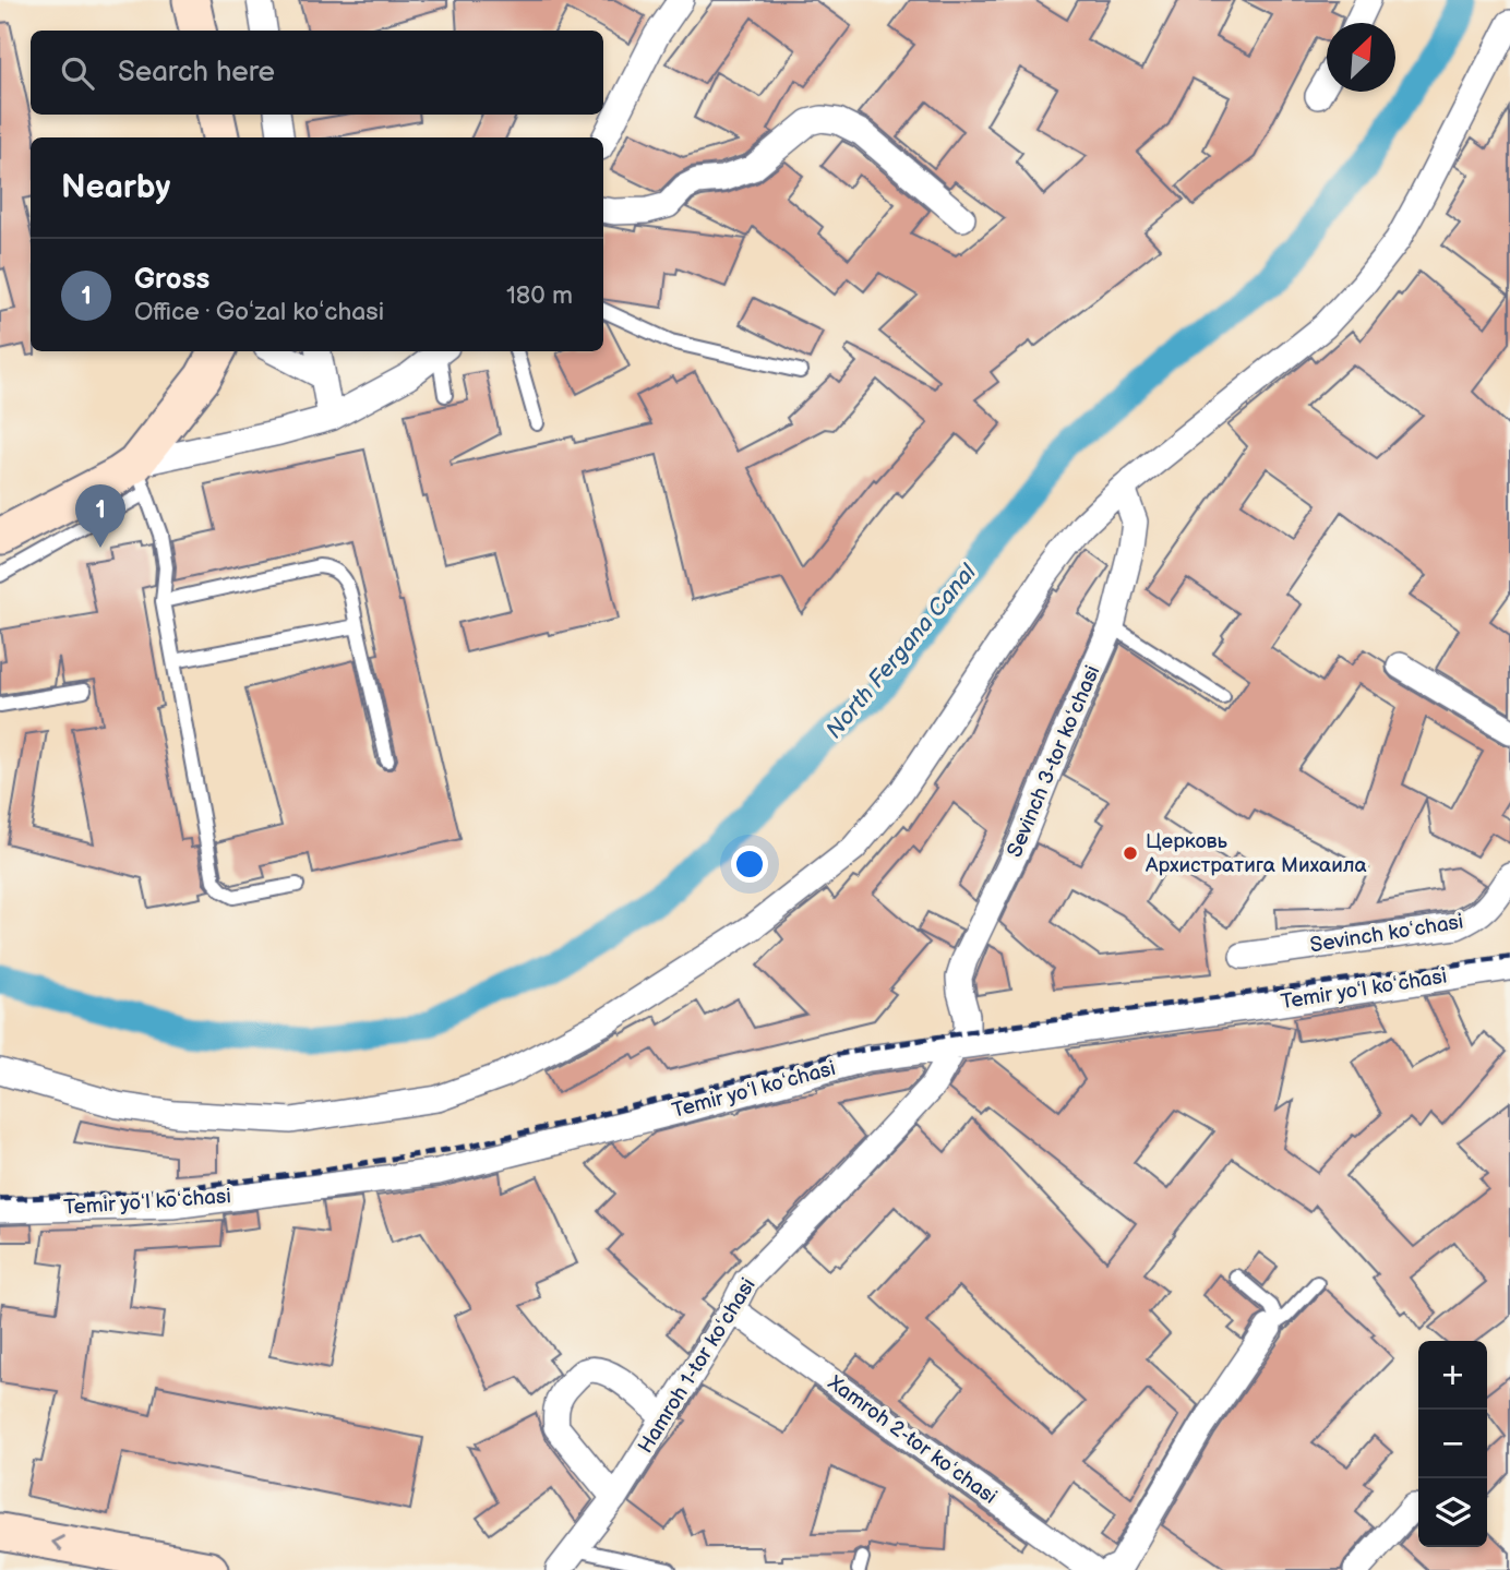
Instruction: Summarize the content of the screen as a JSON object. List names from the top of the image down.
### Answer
{
  "streets": {
    "street": [
      "Sevinch 3-tor koʻchasi",
      "Sevinch koʻchasi",
      "Temir yoʻl koʻchasi",
      "Hamroh 1-tor koʻchasi",
      "Xamroh 2-tor koʻchasi"
    ]
  },
  "crossings": [
    ["Sevinch 3-tor koʻchasi", "Temir yoʻl koʻchasi"],
    ["Sevinch 3-tor koʻchasi", "Hamroh 1-tor koʻchasi"],
    ["Temir yoʻl koʻchasi", "Hamroh 1-tor koʻchasi"],
    ["Hamroh 1-tor koʻchasi", "Xamroh 2-tor koʻchasi"]
  ],
  "water": ["North Fergana Canal"],
  "places": ["Церковь Архистратига Михаила"],
  "north": "top right",
  "page": {
    "search": "Search here",
    "heading": "Nearby",
    "list": [
      {
        "mark": "1",
        "name": "Gross",
        "note": "Office · Goʻzal koʻchasi",
        "value": "180 m"
      }
    ],
    "pins": "1",
    "map_buttons": ["+", "−"]
  }
}
